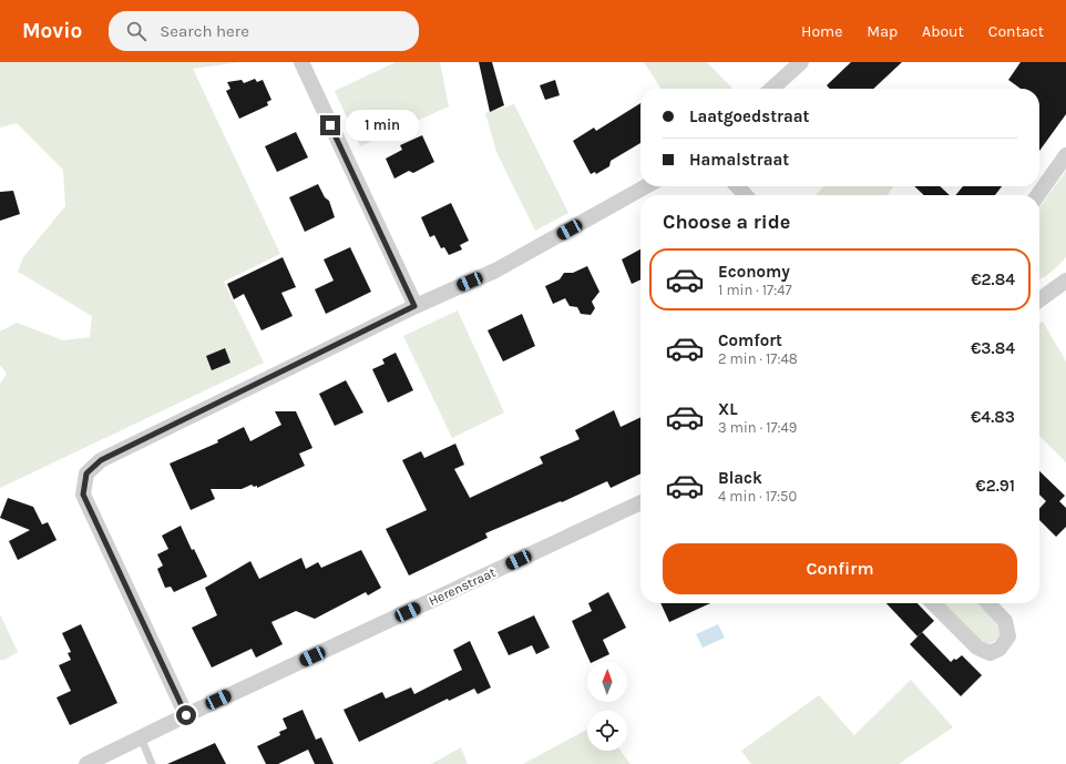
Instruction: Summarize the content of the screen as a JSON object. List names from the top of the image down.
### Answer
{
  "streets": {
    "street": ["Herenstraat"]
  },
  "north": "top",
  "page": {
    "header": "Movio",
    "search": "Search here",
    "nav": [
      "Home",
      "Map",
      "About",
      "Contact"
    ],
    "banner": ["Laatgoedstraat", "Hamalstraat"],
    "bubble": "1 min",
    "heading": "Choose a ride",
    "list": [
      {
        "name": "Economy",
        "note": "1 min · 17:47",
        "value": "€2.84"
      },
      {
        "name": "Comfort",
        "note": "2 min · 17:48",
        "value": "€3.84"
      },
      {
        "name": "XL",
        "note": "3 min · 17:49",
        "value": "€4.83"
      },
      {
        "name": "Black",
        "note": "4 min · 17:50",
        "value": "€2.91"
      }
    ],
    "buttons": "Confirm"
  }
}
